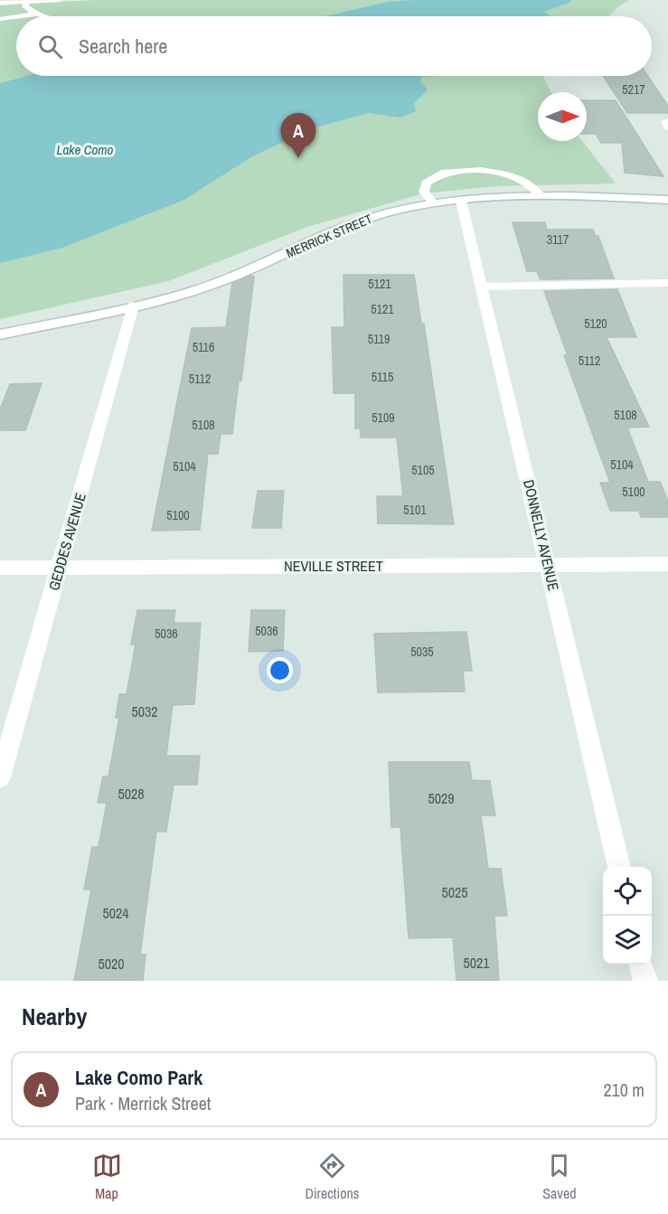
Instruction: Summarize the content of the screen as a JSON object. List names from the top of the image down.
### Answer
{
  "streets": {
    "street": [
      "MERRICK STREET",
      "DONNELLY AVENUE",
      "GEDDES AVENUE",
      "NEVILLE STREET"
    ]
  },
  "crossings": [
    ["MERRICK STREET", "DONNELLY AVENUE"],
    ["MERRICK STREET", "GEDDES AVENUE"],
    ["DONNELLY AVENUE", "NEVILLE STREET"],
    ["GEDDES AVENUE", "NEVILLE STREET"]
  ],
  "water": ["Lake Como"],
  "house_numbers": [
    "5217",
    "3117",
    "5121",
    "5121",
    "5120",
    "5119",
    "5116",
    "5112",
    "5115",
    "5112",
    "5108",
    "5109",
    "5108",
    "5104",
    "5104",
    "5105",
    "5100",
    "5101",
    "5100",
    "5036",
    "5036",
    "5035",
    "5032",
    "5028",
    "5029",
    "5025",
    "5024",
    "5021",
    "5020"
  ],
  "north": "right",
  "page": {
    "search": "Search here",
    "pins": "A",
    "heading": "Nearby",
    "list": [
      {
        "mark": "A",
        "name": "Lake Como Park",
        "note": "Park · Merrick Street",
        "value": "210 m"
      }
    ],
    "nav": ["Map", "Directions", "Saved"]
  }
}
